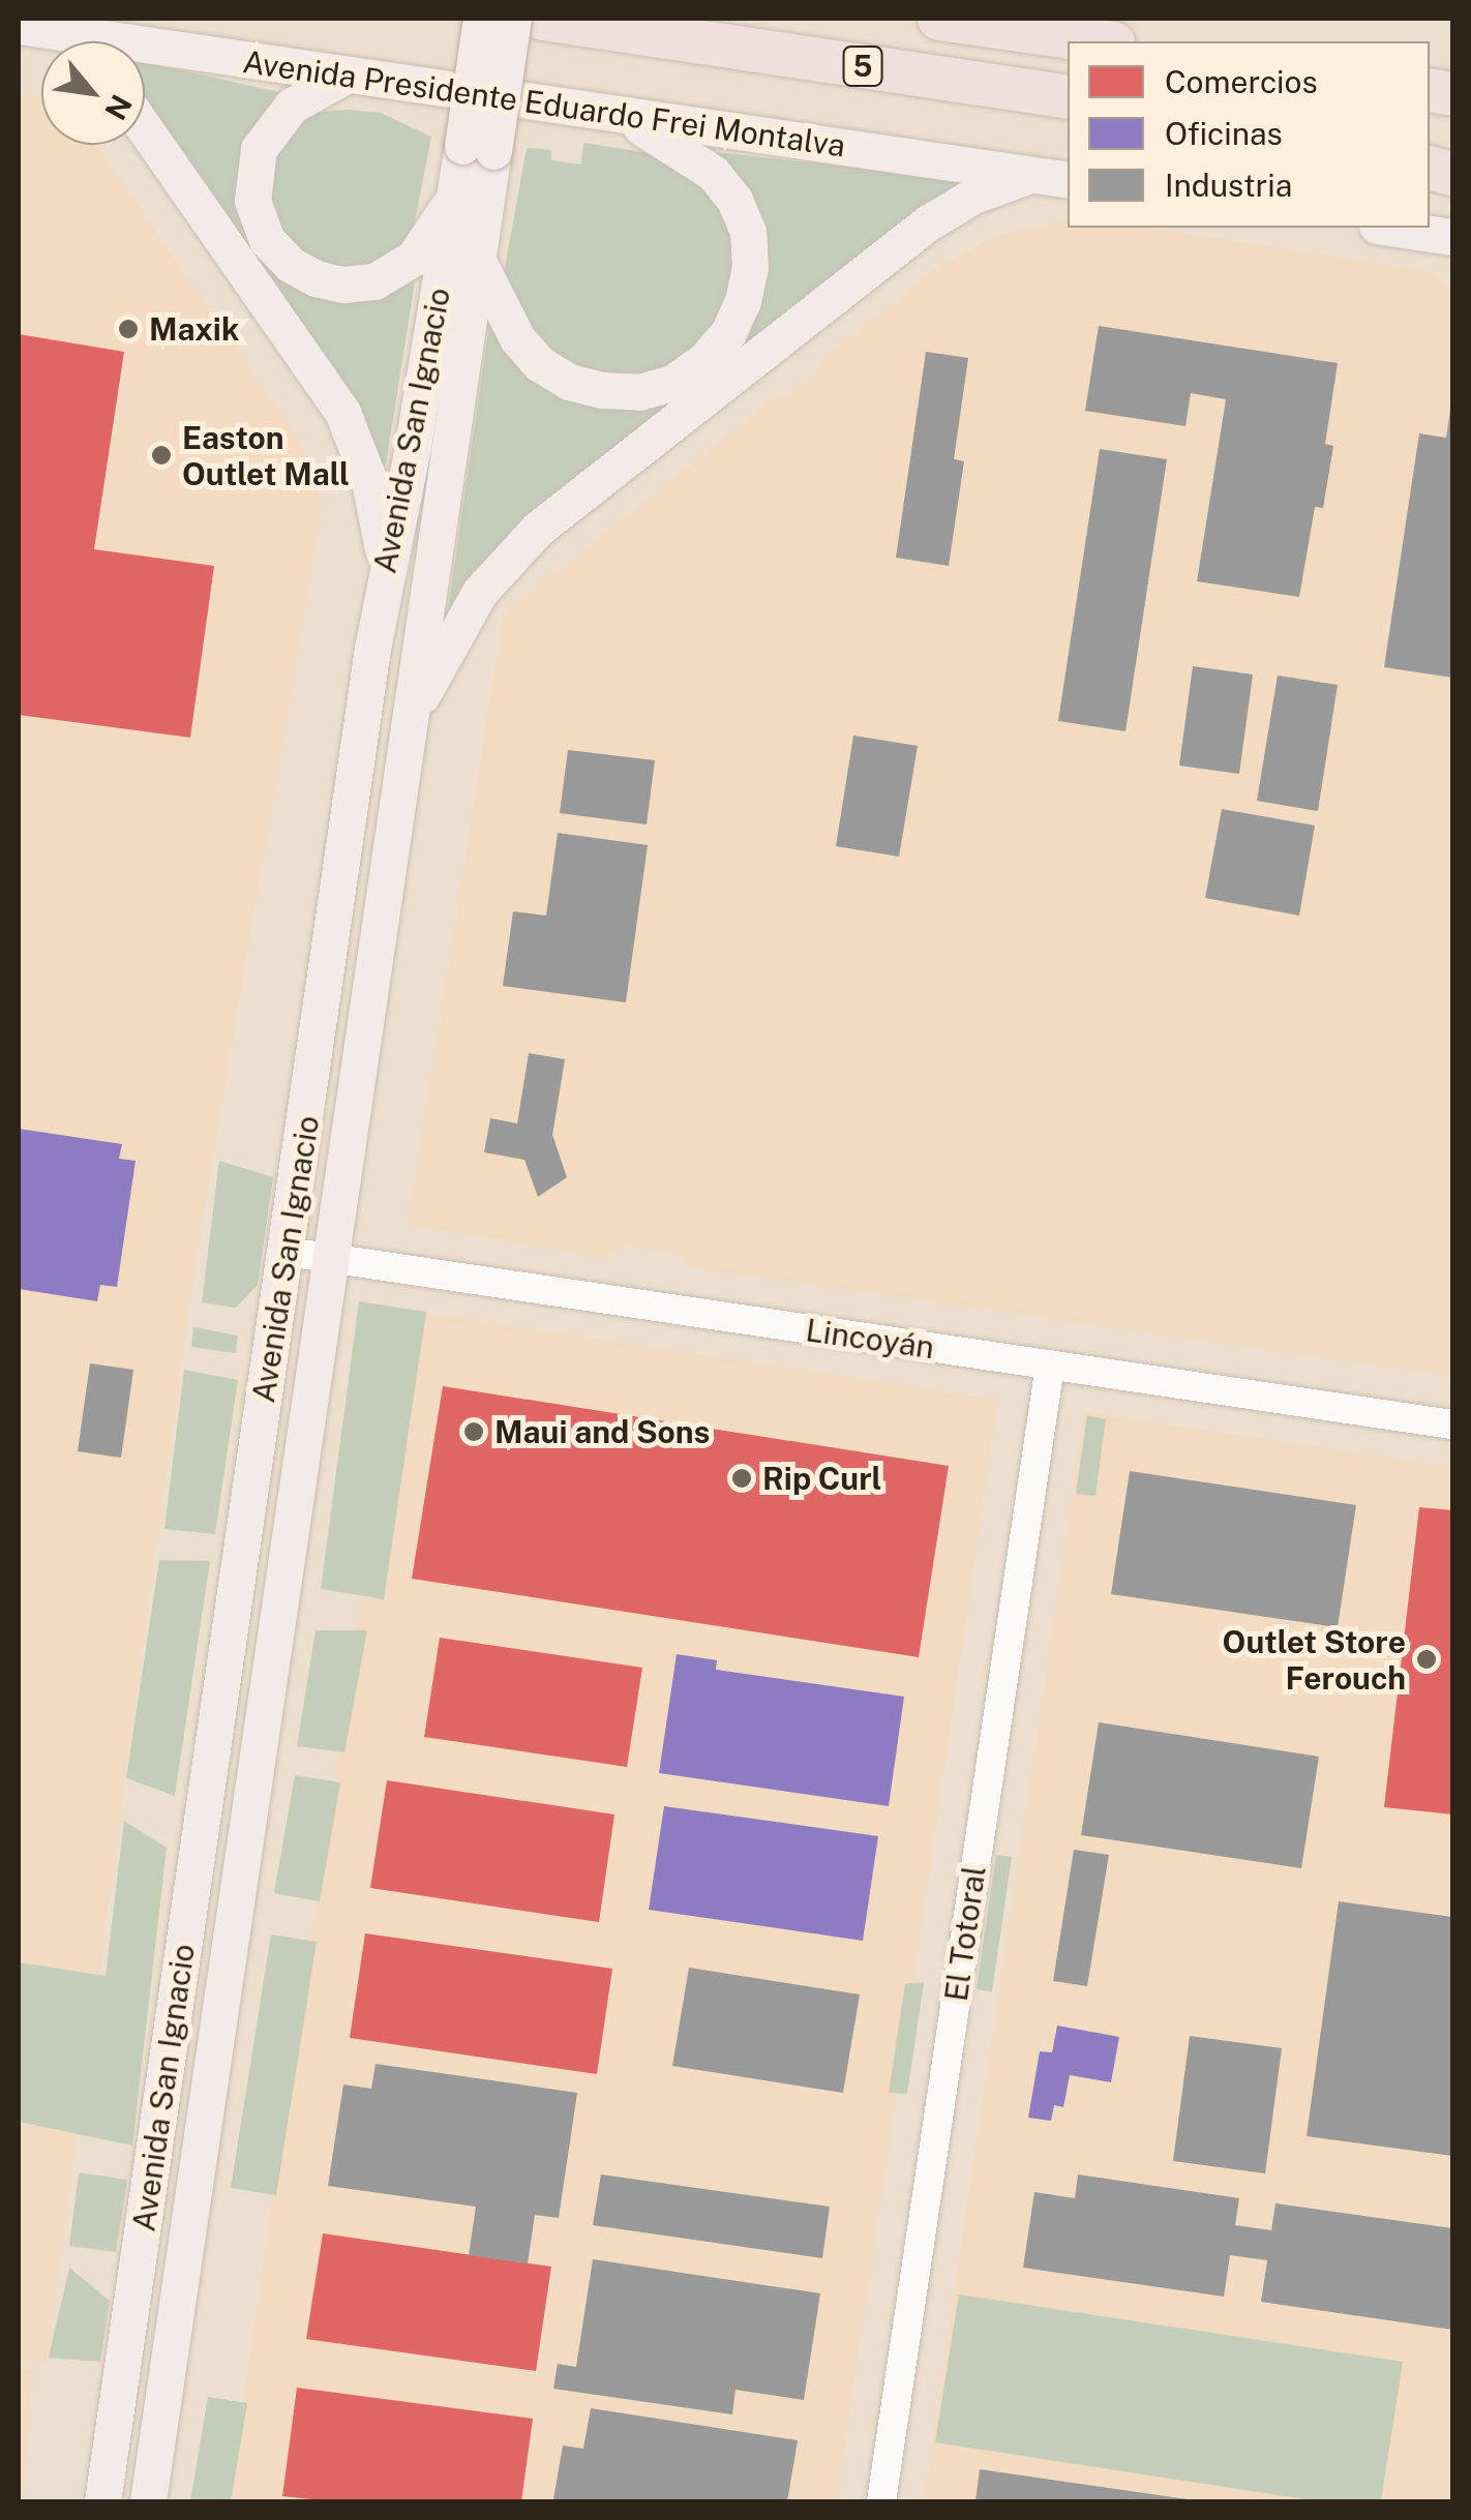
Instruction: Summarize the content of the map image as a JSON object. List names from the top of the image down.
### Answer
{
  "streets": {
    "highway": ["5"],
    "main road": ["Avenida Presidente Eduardo Frei Montalva", "Avenida San Ignacio"],
    "street": ["Lincoyán", "El Totoral"]
  },
  "crossings": [
    ["Avenida San Ignacio", "Lincoyán"],
    ["Lincoyán", "El Totoral"]
  ],
  "places": [
    "Maxik",
    "Easton Outlet Mall",
    "Maui and Sons",
    "Rip Curl",
    "Outlet Store Ferouch"
  ],
  "legend": ["Comercios", "Oficinas", "Industria"],
  "north": "bottom right"
}
